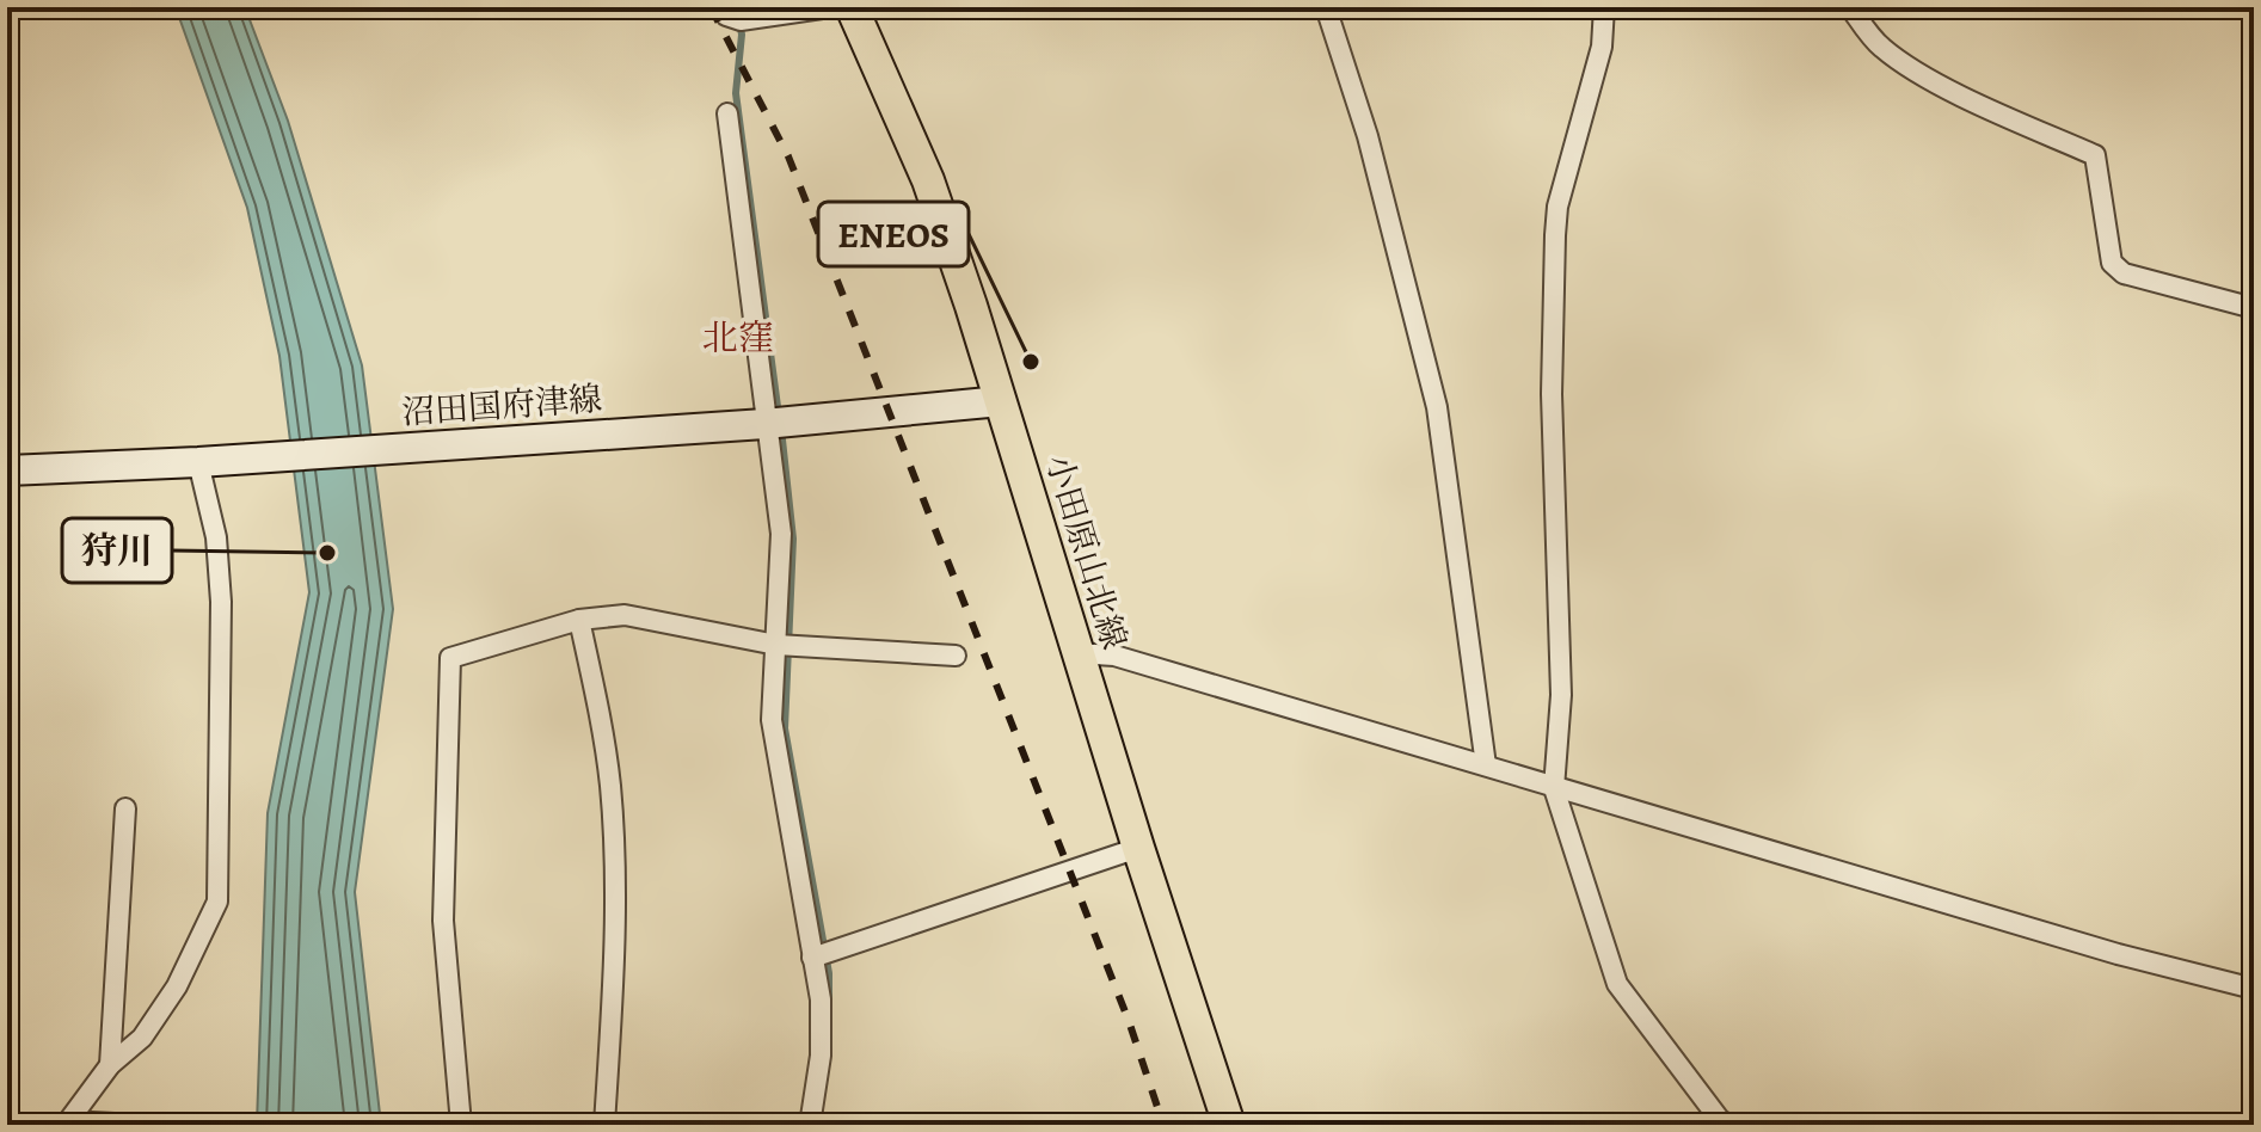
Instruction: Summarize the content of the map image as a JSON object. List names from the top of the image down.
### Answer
{
  "streets": {
    "main road": ["沼田国府津線", "小田原山北線"]
  },
  "crossings": [
    ["沼田国府津線", "小田原山北線"]
  ],
  "districts": ["北窪"],
  "places": ["ENEOS", "狩川"]
}
